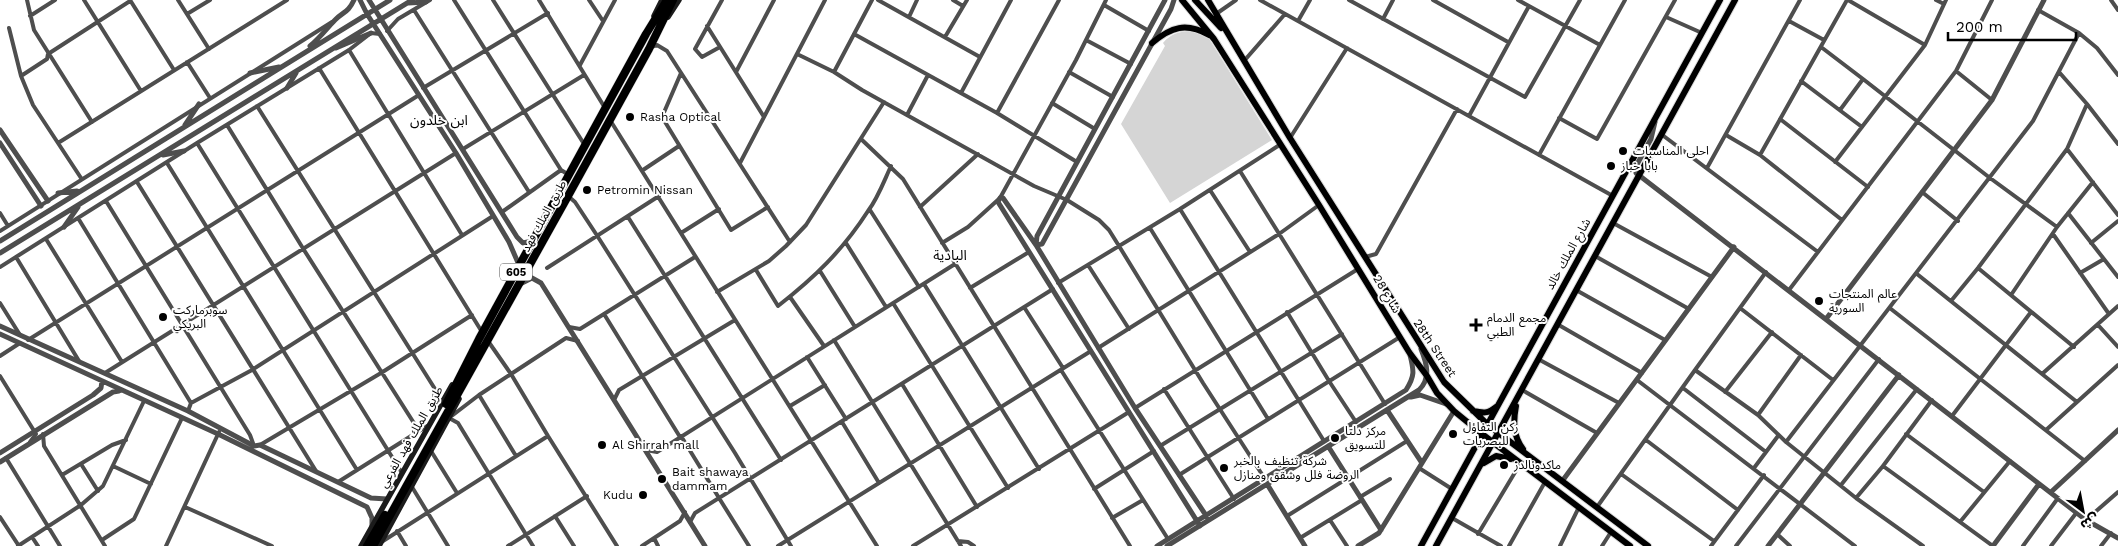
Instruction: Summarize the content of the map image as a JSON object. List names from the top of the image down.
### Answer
{
  "streets": {
    "highway": ["طريق الملك فهد", "605"],
    "main road": [
      "شارع الملك خالد",
      "شارع 28",
      "28th Street",
      "طريق الملك فهد الفرعي"
    ]
  },
  "crossings": [
    ["طريق الملك فهد", "طريق الملك فهد الفرعي"],
    ["شارع الملك خالد", "شارع 28"],
    ["شارع الملك خالد", "28th Street"]
  ],
  "districts": ["ابن خلدون", "البادية"],
  "places": {
    "other": [
      "Rasha Optical",
      "احلى المناسبات",
      "بابا خباز",
      "Petromin Nissan",
      "عالم المنتجات السورية",
      "سوبرماركت البريكي",
      "ركن التفاؤل للبصريات",
      "مركز دلتا للتسويق",
      "Al Shirrah mall",
      "ماكدونالدز",
      "شركة تنظيف بالخبر الروضة فلل وشقق ومنازل",
      "Bait shawaya dammam",
      "Kudu"
    ],
    "health": ["مجمع الدمام الطبي"]
  },
  "scale_bar": "200 m",
  "north": "bottom right"
}
